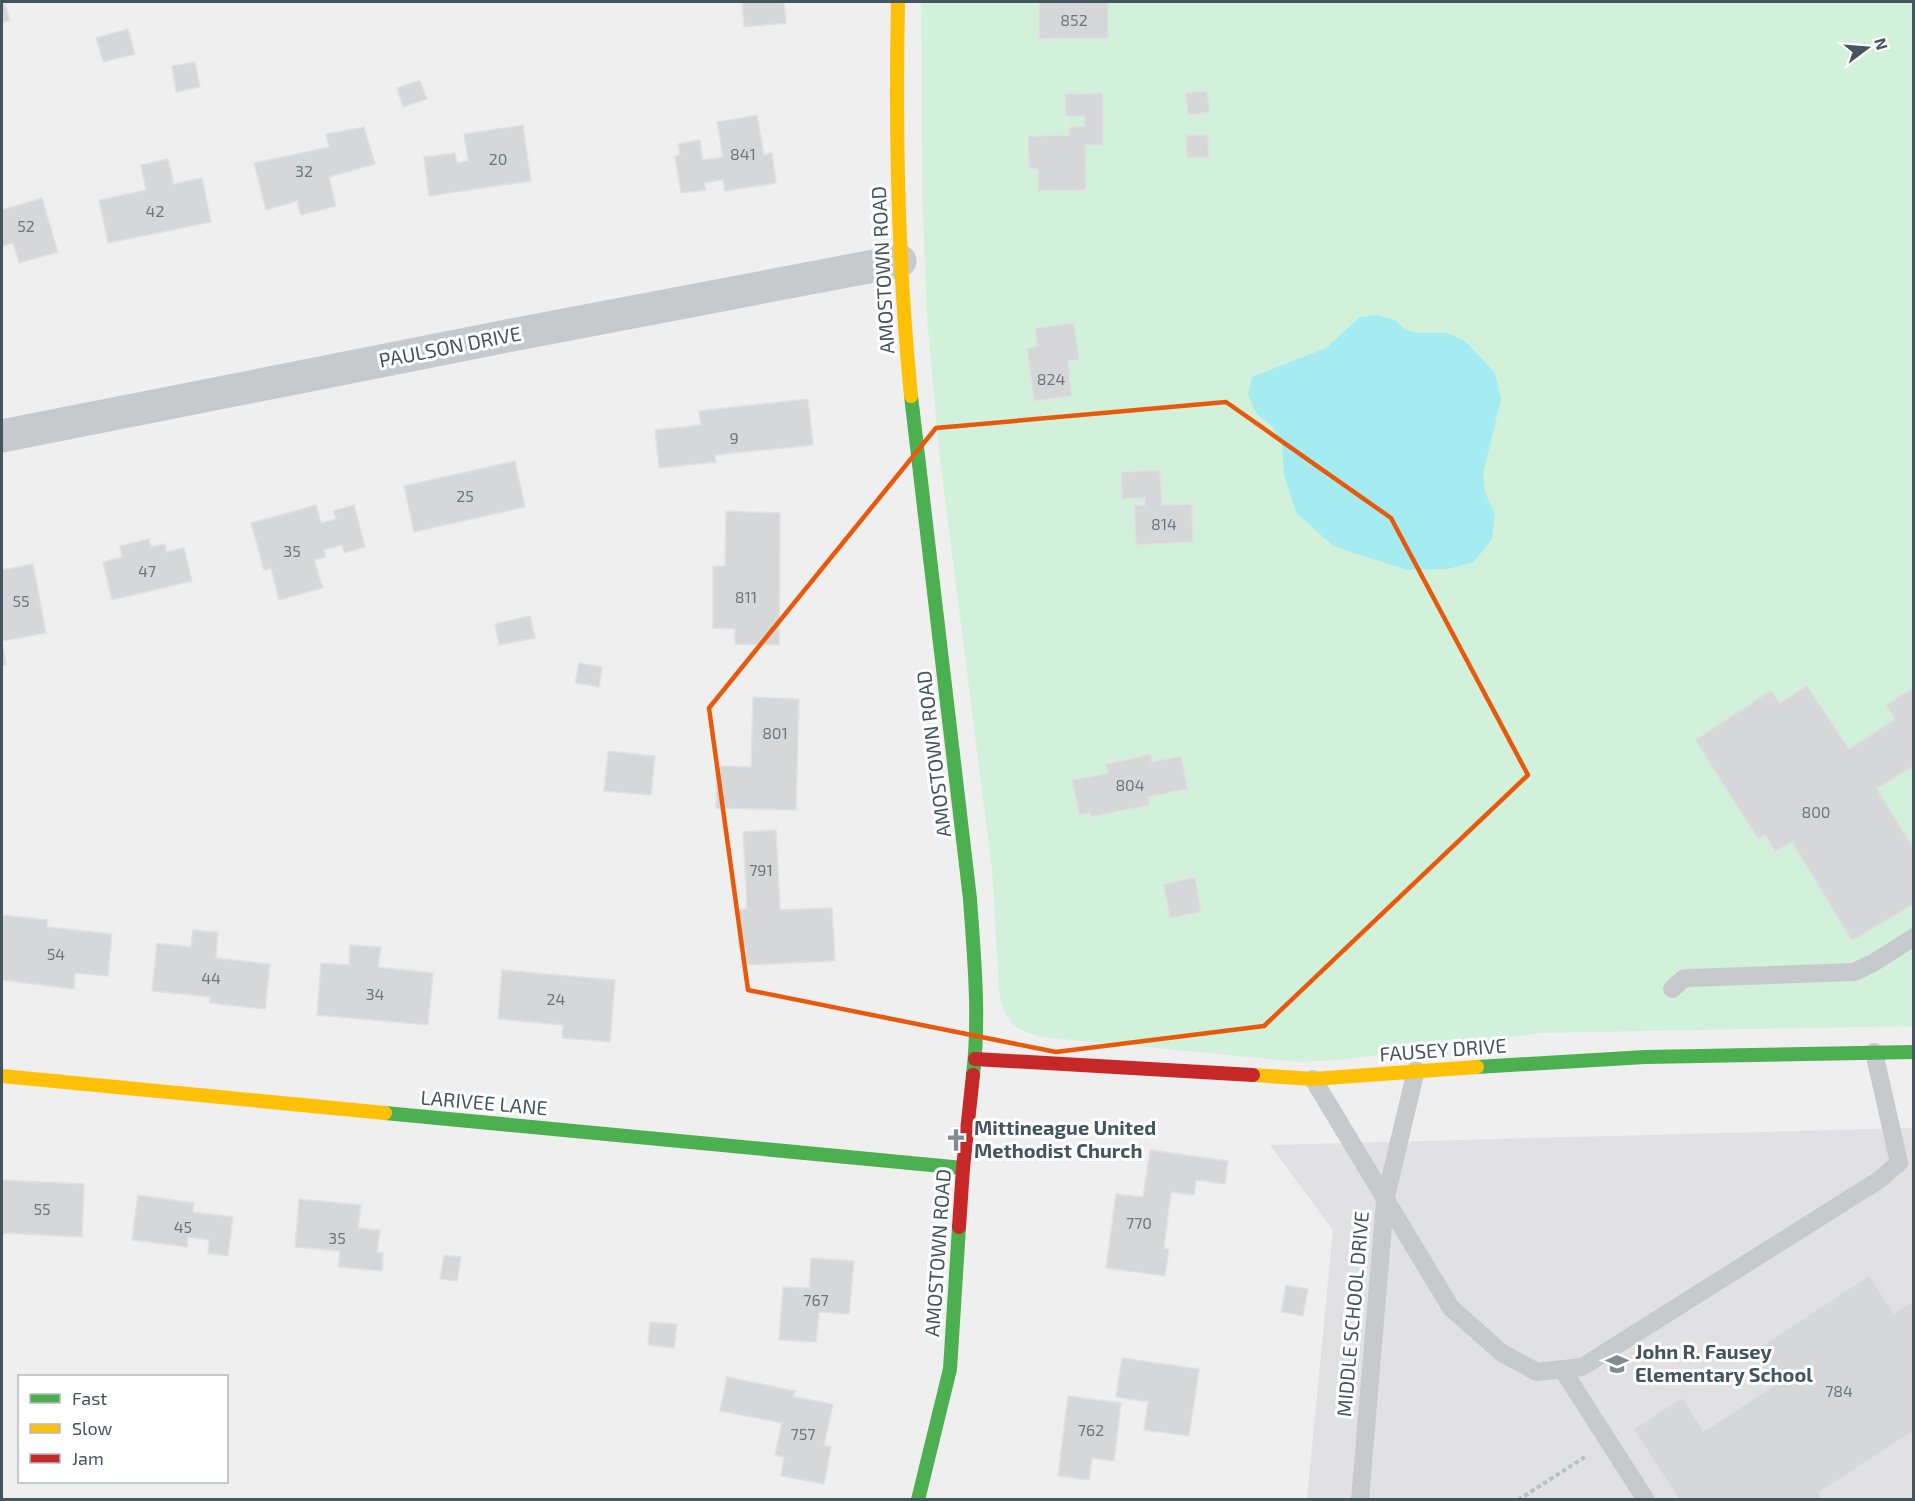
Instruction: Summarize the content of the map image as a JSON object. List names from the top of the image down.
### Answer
{
  "streets": {
    "street": [
      "AMOSTOWN ROAD",
      "PAULSON DRIVE",
      "FAUSEY DRIVE",
      "LARIVEE LANE"
    ],
    "lane": ["MIDDLE SCHOOL DRIVE"]
  },
  "crossings": [
    ["AMOSTOWN ROAD", "PAULSON DRIVE"],
    ["AMOSTOWN ROAD", "FAUSEY DRIVE"],
    ["AMOSTOWN ROAD", "LARIVEE LANE"],
    ["FAUSEY DRIVE", "MIDDLE SCHOOL DRIVE"]
  ],
  "places": {
    "church": ["Mittineague United Methodist Church"],
    "school or university": ["John R. Fausey Elementary School"]
  },
  "house_numbers": [
    "852",
    "841",
    "20",
    "32",
    "42",
    "52",
    "824",
    "9",
    "25",
    "814",
    "35",
    "47",
    "811",
    "55",
    "801",
    "804",
    "800",
    "791",
    "54",
    "44",
    "34",
    "24",
    "55",
    "770",
    "45",
    "35",
    "767",
    "784",
    "762",
    "757"
  ],
  "legend": ["Fast", "Slow", "Jam"],
  "north": "right"
}
